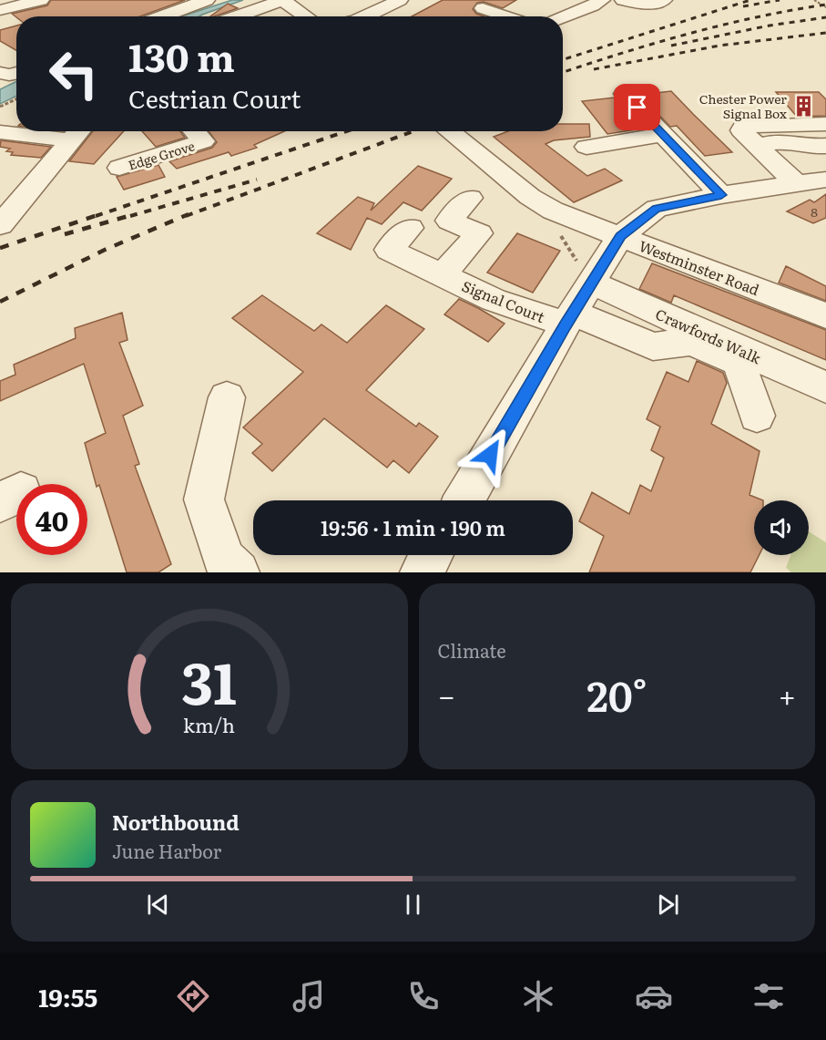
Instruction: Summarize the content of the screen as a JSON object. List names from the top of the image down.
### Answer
{
  "streets": {
    "street": [
      "Edge Grove",
      "Westminster Road",
      "Signal Court",
      "Crawfords Walk"
    ]
  },
  "places": {
    "building": ["Chester Power Signal Box"]
  },
  "house_numbers": ["8"],
  "page": {
    "turn": ["130 m", "Cestrian Court"],
    "limit": "40",
    "trip": "19:56 · 1 min · 190 m",
    "tile": "Climate",
    "heat": ["−", "20°", "+"],
    "song": ["Northbound", "June Harbor"],
    "tabs": "19:55",
    "gauge": ["31", "km/h"]
  }
}
